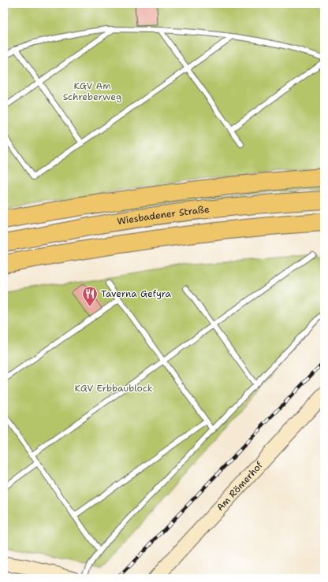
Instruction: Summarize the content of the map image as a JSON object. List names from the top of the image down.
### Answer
{
  "streets": {
    "highway": ["Wiesbadener Straße"],
    "main road": ["Am Römerhof"]
  },
  "parks": ["KGV Am Schreberweg", "KGV Erbbaublock"],
  "places": {
    "restaurant": ["Taverna Gefyra"]
  }
}
